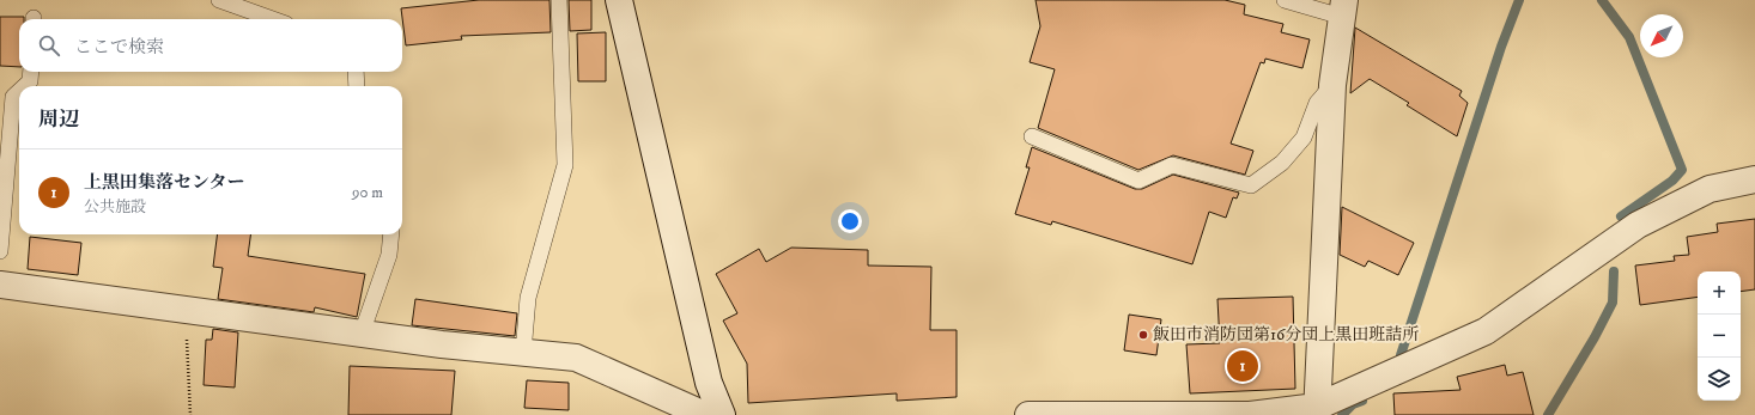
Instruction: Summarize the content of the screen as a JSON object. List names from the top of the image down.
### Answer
{
  "places": ["飯田市消防団第16分団上黒田班詰所"],
  "north": "bottom left",
  "page": {
    "search": "ここで検索",
    "heading": "周辺",
    "list": [
      {
        "mark": "1",
        "name": "上黒田集落センター",
        "note": "公共施設",
        "value": "90 m"
      }
    ],
    "map_buttons": ["+", "−"],
    "pins": "1"
  }
}
